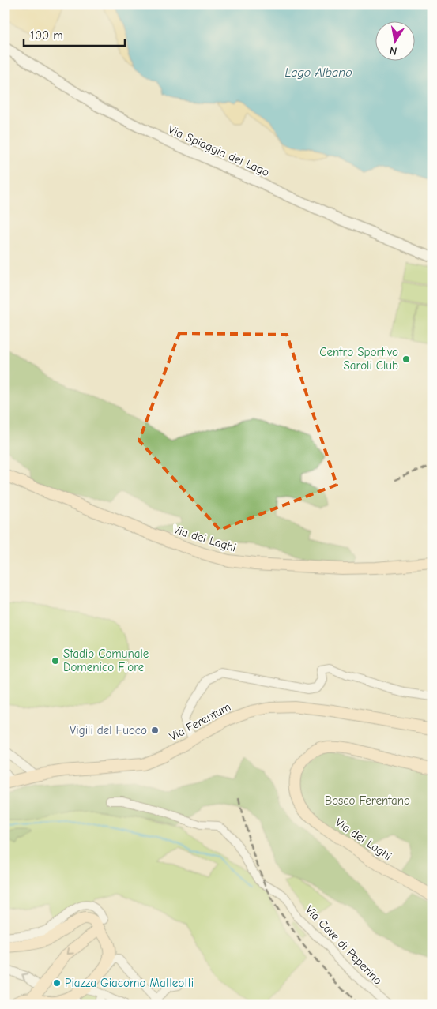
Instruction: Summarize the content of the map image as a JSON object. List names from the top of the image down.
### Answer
{
  "streets": {
    "main road": ["Via dei Laghi", "Via Ferentum"],
    "street": ["Via Spiaggia del Lago", "Via Cave di Peperino"]
  },
  "water": ["Lago Albano"],
  "parks": ["Bosco Ferentano"],
  "places": [
    "Centro Sportivo Saroli Club",
    "Stadio Comunale Domenico Fiore",
    "Vigili del Fuoco",
    "Piazza Giacomo Matteotti"
  ],
  "scale_bar": "100 m",
  "north": "bottom"
}
